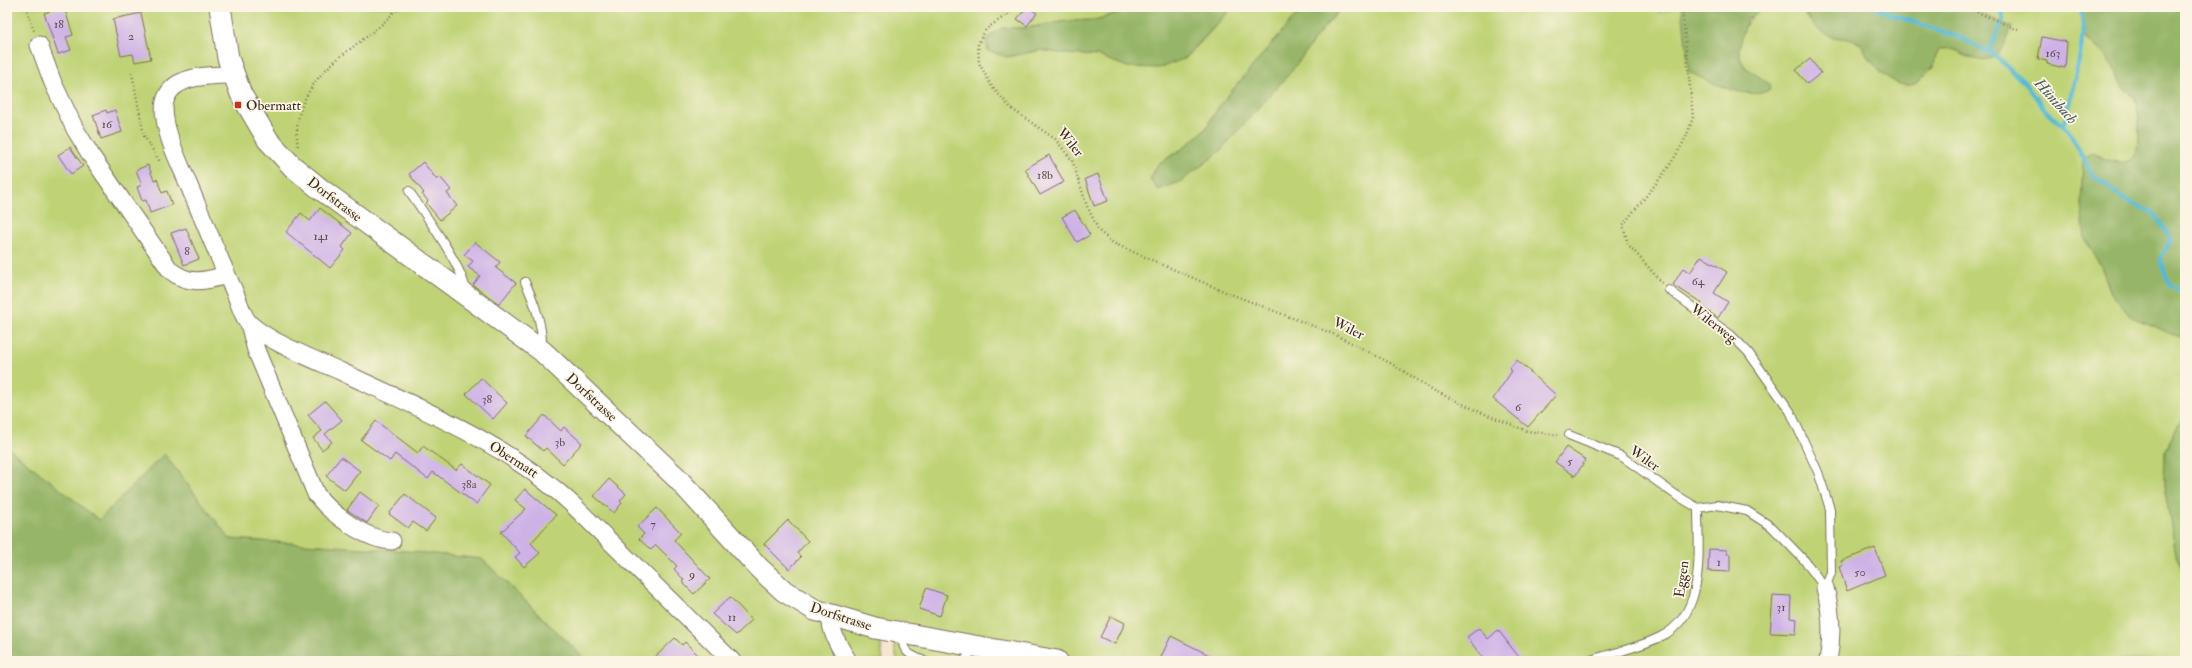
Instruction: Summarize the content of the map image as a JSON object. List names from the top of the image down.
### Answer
{
  "streets": {
    "street": ["Dorfstrasse", "Obermatt"],
    "lane": ["Wiler", "Wilerweg", "Eggen"]
  },
  "crossings": [
    ["Wiler", "Eggen"]
  ],
  "water": ["Hünibach"],
  "places": {
    "transit": ["Obermatt"]
  },
  "house_numbers": [
    "18",
    "2",
    "163",
    "16",
    "18b",
    "141",
    "8",
    "64",
    "38",
    "6",
    "3b",
    "5",
    "38a",
    "7",
    "1",
    "50",
    "9",
    "31",
    "11"
  ]
}
